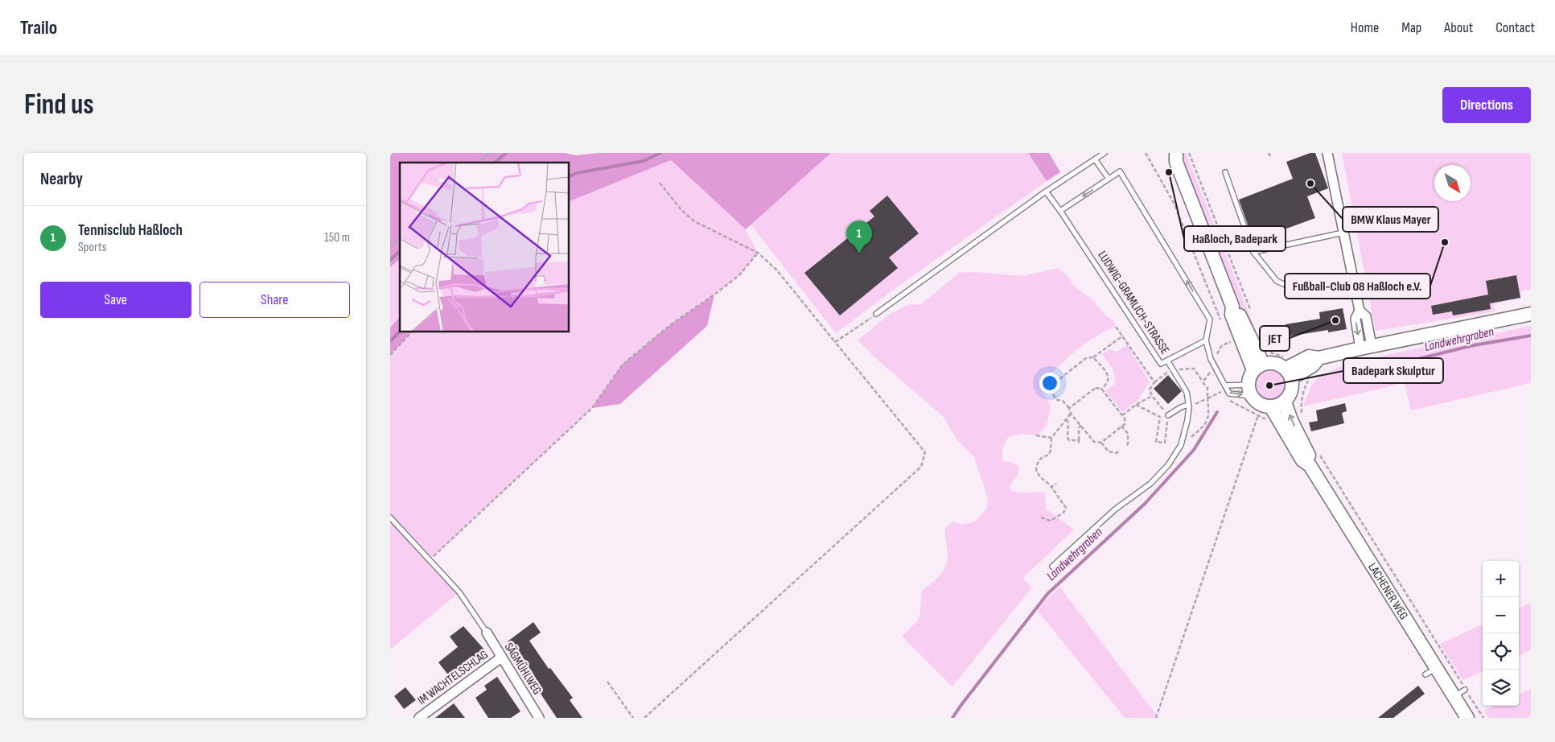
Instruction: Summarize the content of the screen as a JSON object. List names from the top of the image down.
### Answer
{
  "streets": {
    "main road": ["LACHENER WEG"],
    "street": ["SÄGMÜHLWEG", "IM WACHTELSCHLAG"],
    "lane": ["LUDWIG-GRAMLICH-STRASSE"]
  },
  "crossings": [
    ["SÄGMÜHLWEG", "IM WACHTELSCHLAG"]
  ],
  "water": ["Landwehrgraben"],
  "places": [
    "Haßloch, Badepark",
    "BMW Klaus Mayer",
    "Fußball-Club 08 Haßloch e.V.",
    "JET",
    "Badepark Skulptur"
  ],
  "north": "bottom right",
  "page": {
    "header": "Trailo",
    "nav": [
      "Home",
      "Map",
      "About",
      "Contact"
    ],
    "buttons": [
      "Directions",
      ["Save", "Share"]
    ],
    "title": "Find us",
    "heading": "Nearby",
    "list": [
      {
        "mark": "1",
        "name": "Tennisclub Haßloch",
        "note": "Sports",
        "value": "150 m"
      }
    ],
    "pins": "1",
    "map_buttons": ["+", "−"]
  }
}
